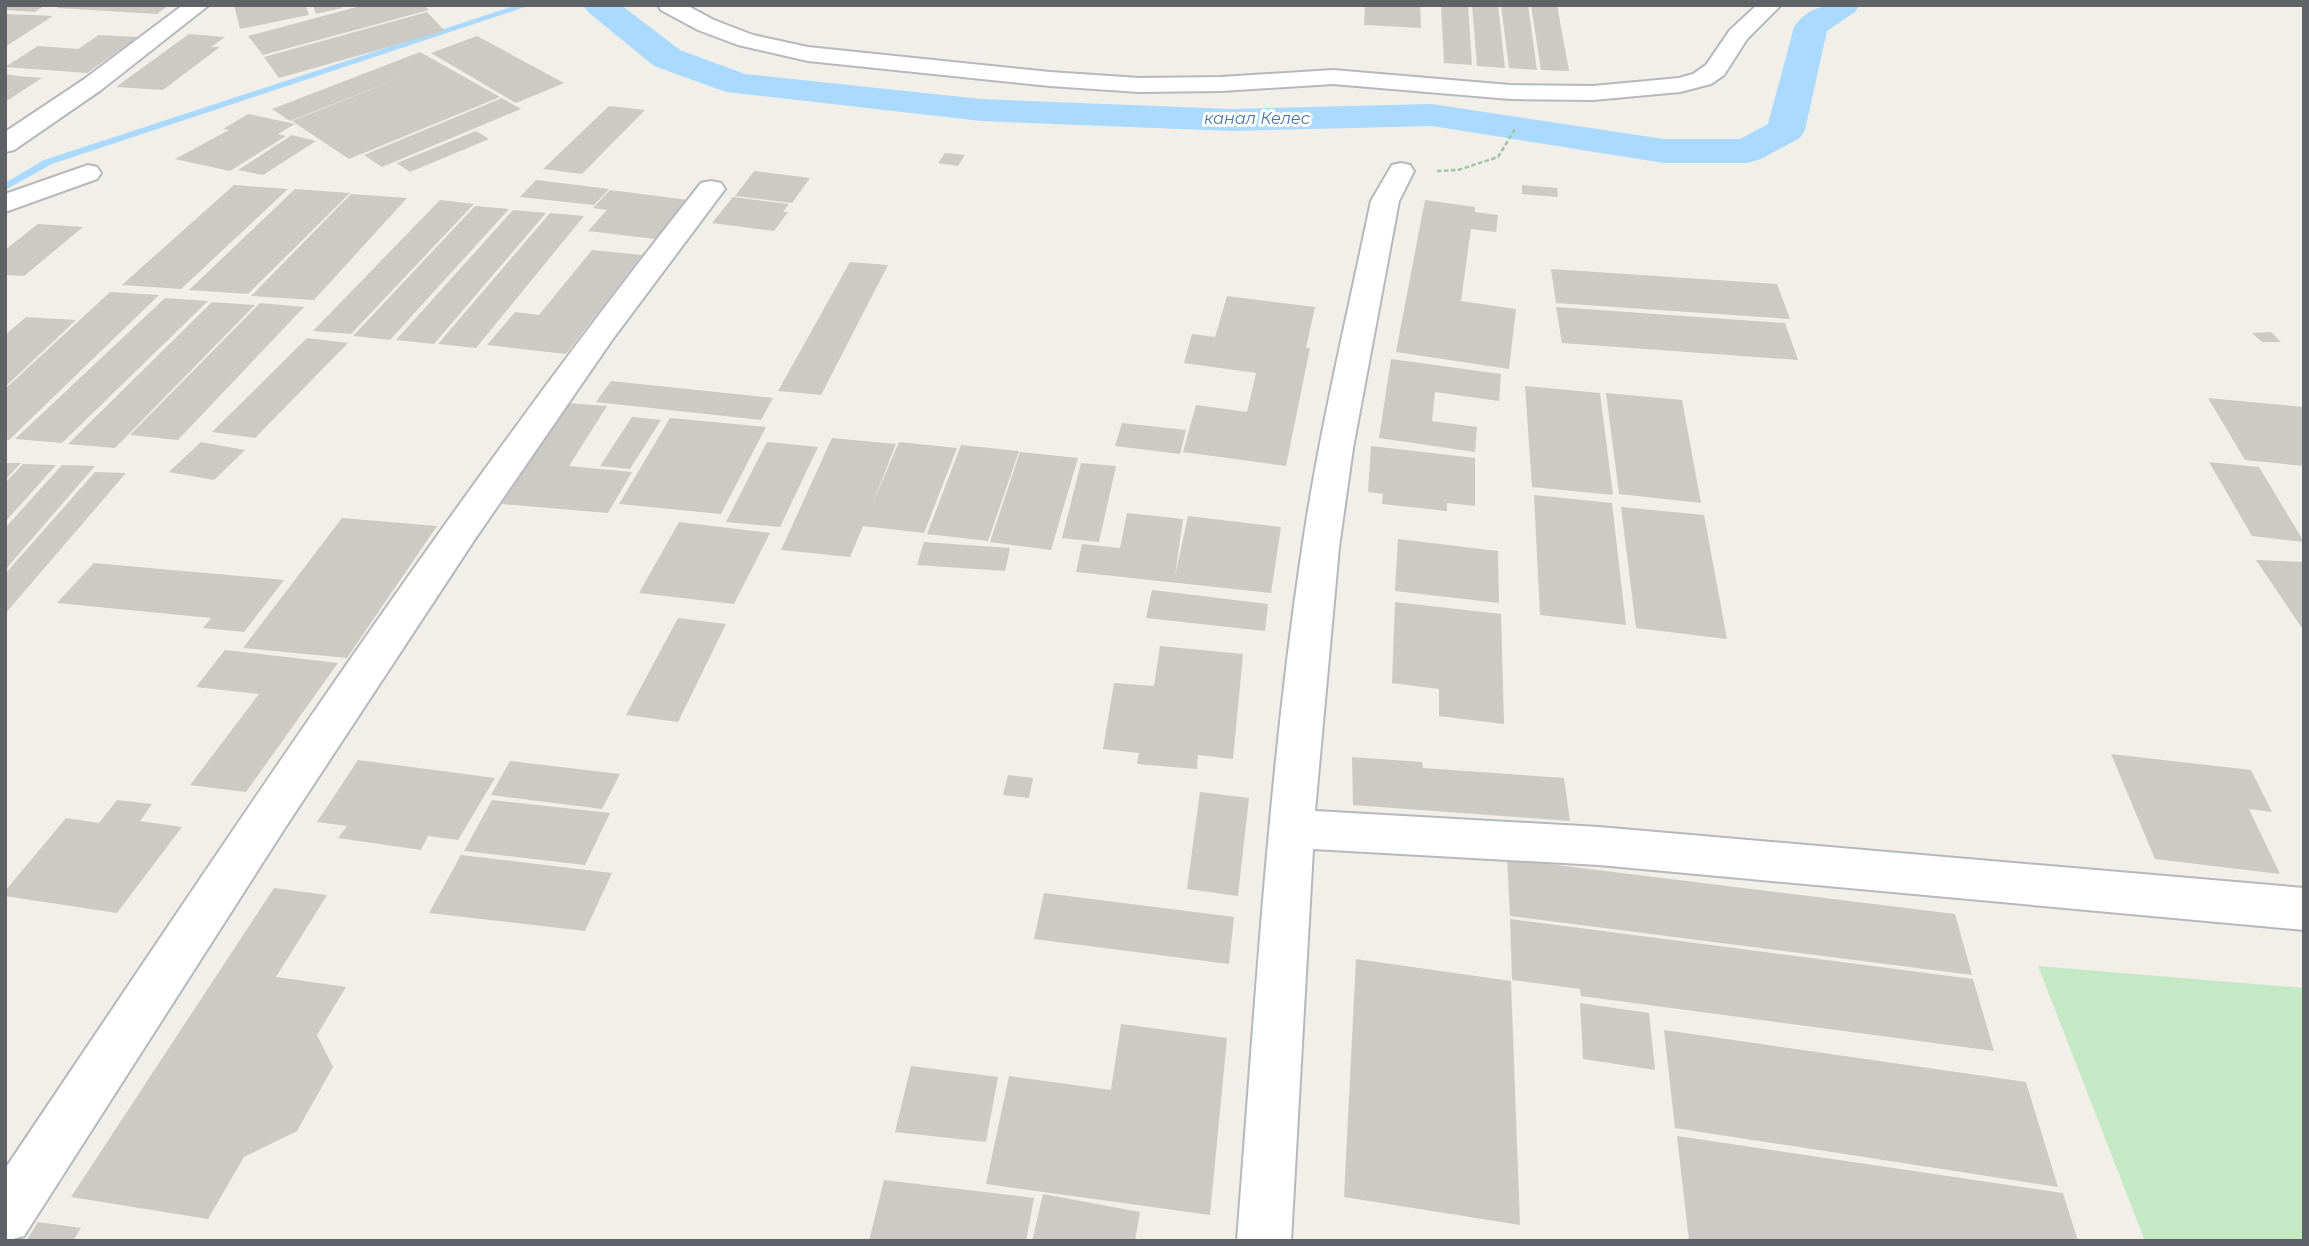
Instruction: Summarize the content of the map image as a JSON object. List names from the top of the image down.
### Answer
{
  "water": ["канал Келес"]
}
